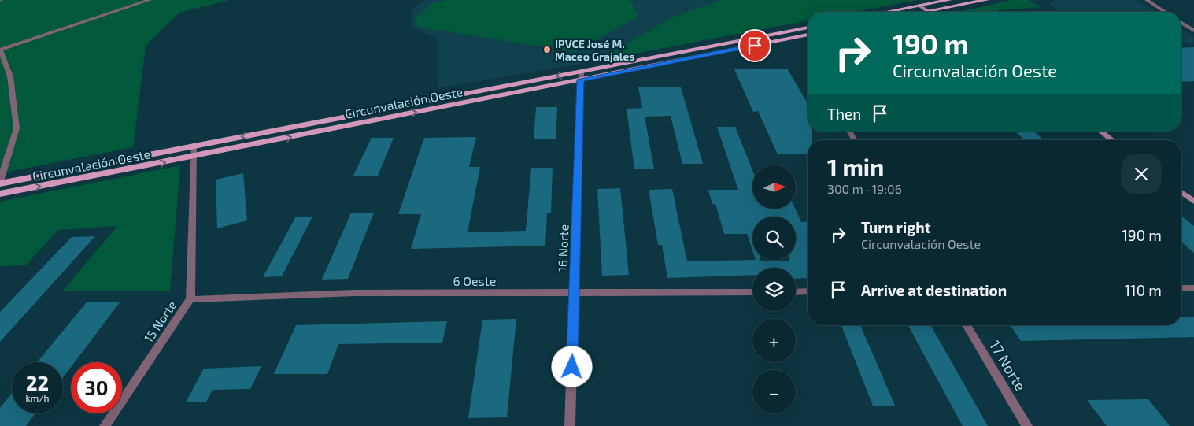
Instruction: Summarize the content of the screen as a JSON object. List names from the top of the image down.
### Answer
{
  "streets": {
    "main road": ["Circunvalación Oeste"],
    "street": [
      "16 Norte",
      "6 Oeste",
      "15 Norte",
      "17 Norte"
    ]
  },
  "crossings": [
    ["Circunvalación Oeste", "16 Norte"],
    ["Circunvalación Oeste", "15 Norte"],
    ["16 Norte", "6 Oeste"],
    ["6 Oeste", "15 Norte"]
  ],
  "places": ["IPVCE José M. Maceo Grajales"],
  "north": "right",
  "page": {
    "turn": ["190 m", "Circunvalación Oeste"],
    "then": "Then",
    "heading": ["1 min", "300 m · 19:06"],
    "map_buttons": ["+", "−"],
    "list": [
      {
        "name": "Turn right",
        "note": "Circunvalación Oeste",
        "value": "190 m"
      },
      {
        "name": "Arrive at destination",
        "value": "110 m"
      }
    ],
    "speed": "22 km/h",
    "limit": "30"
  }
}
